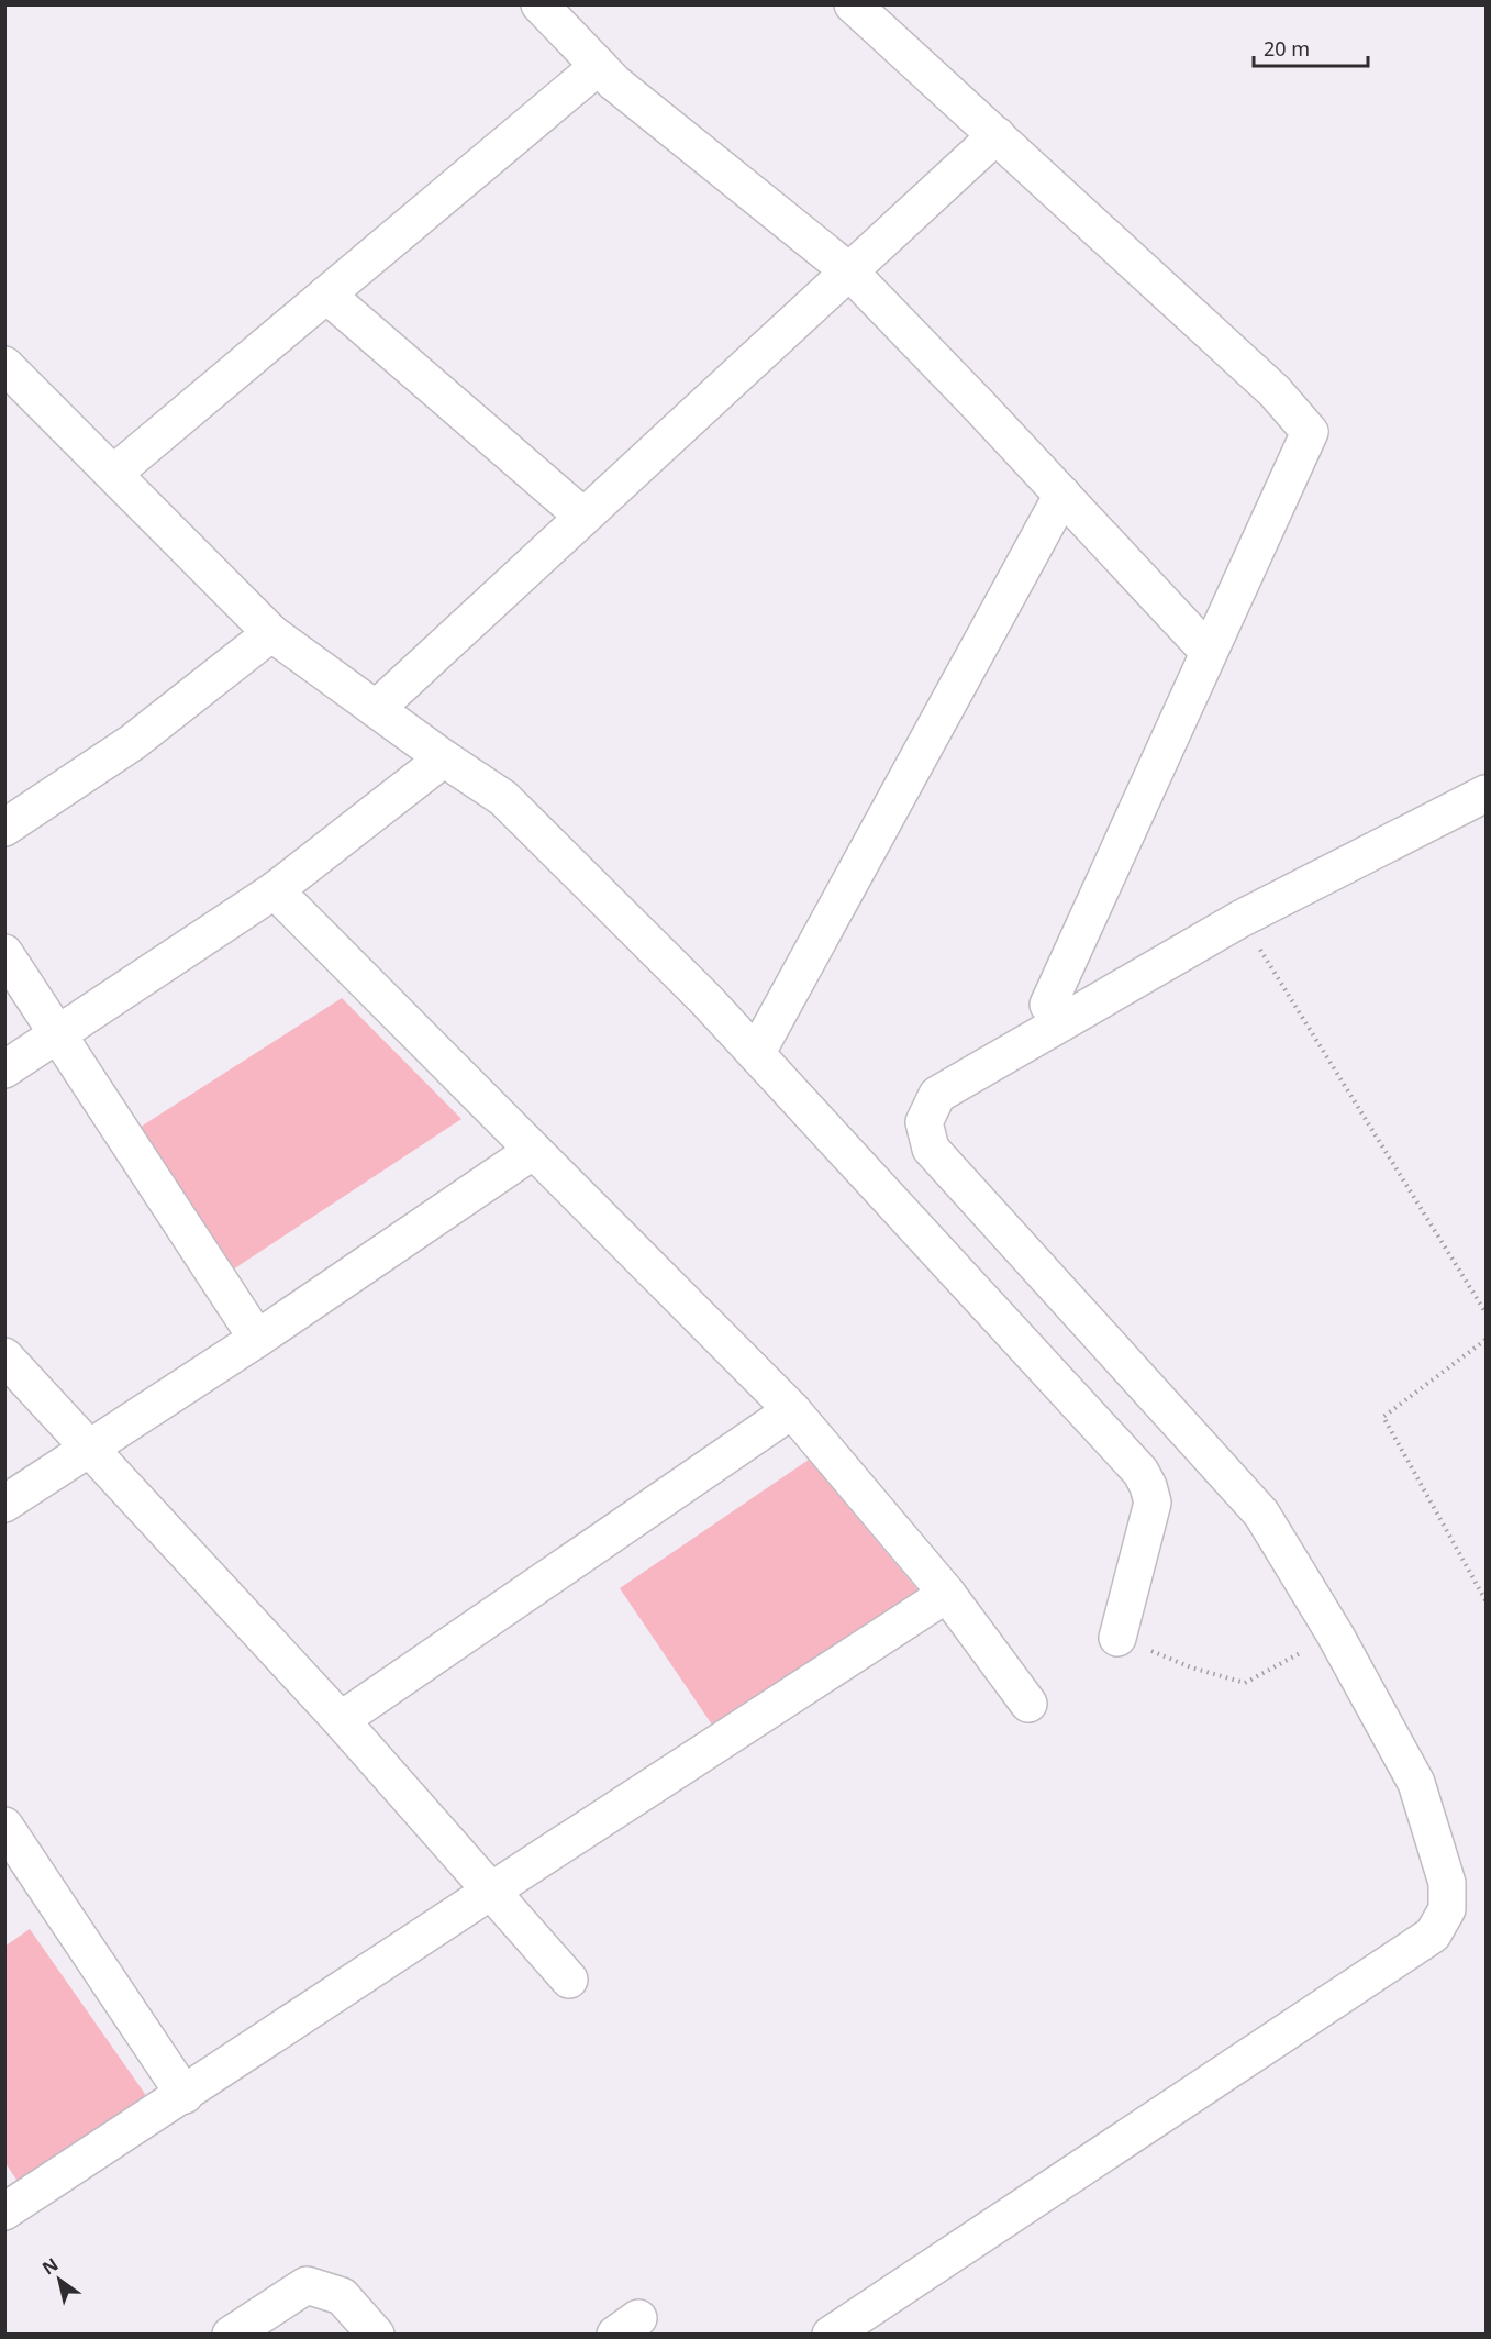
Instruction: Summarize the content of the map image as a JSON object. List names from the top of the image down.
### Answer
{
  "scale_bar": "20 m",
  "north": "top left"
}
